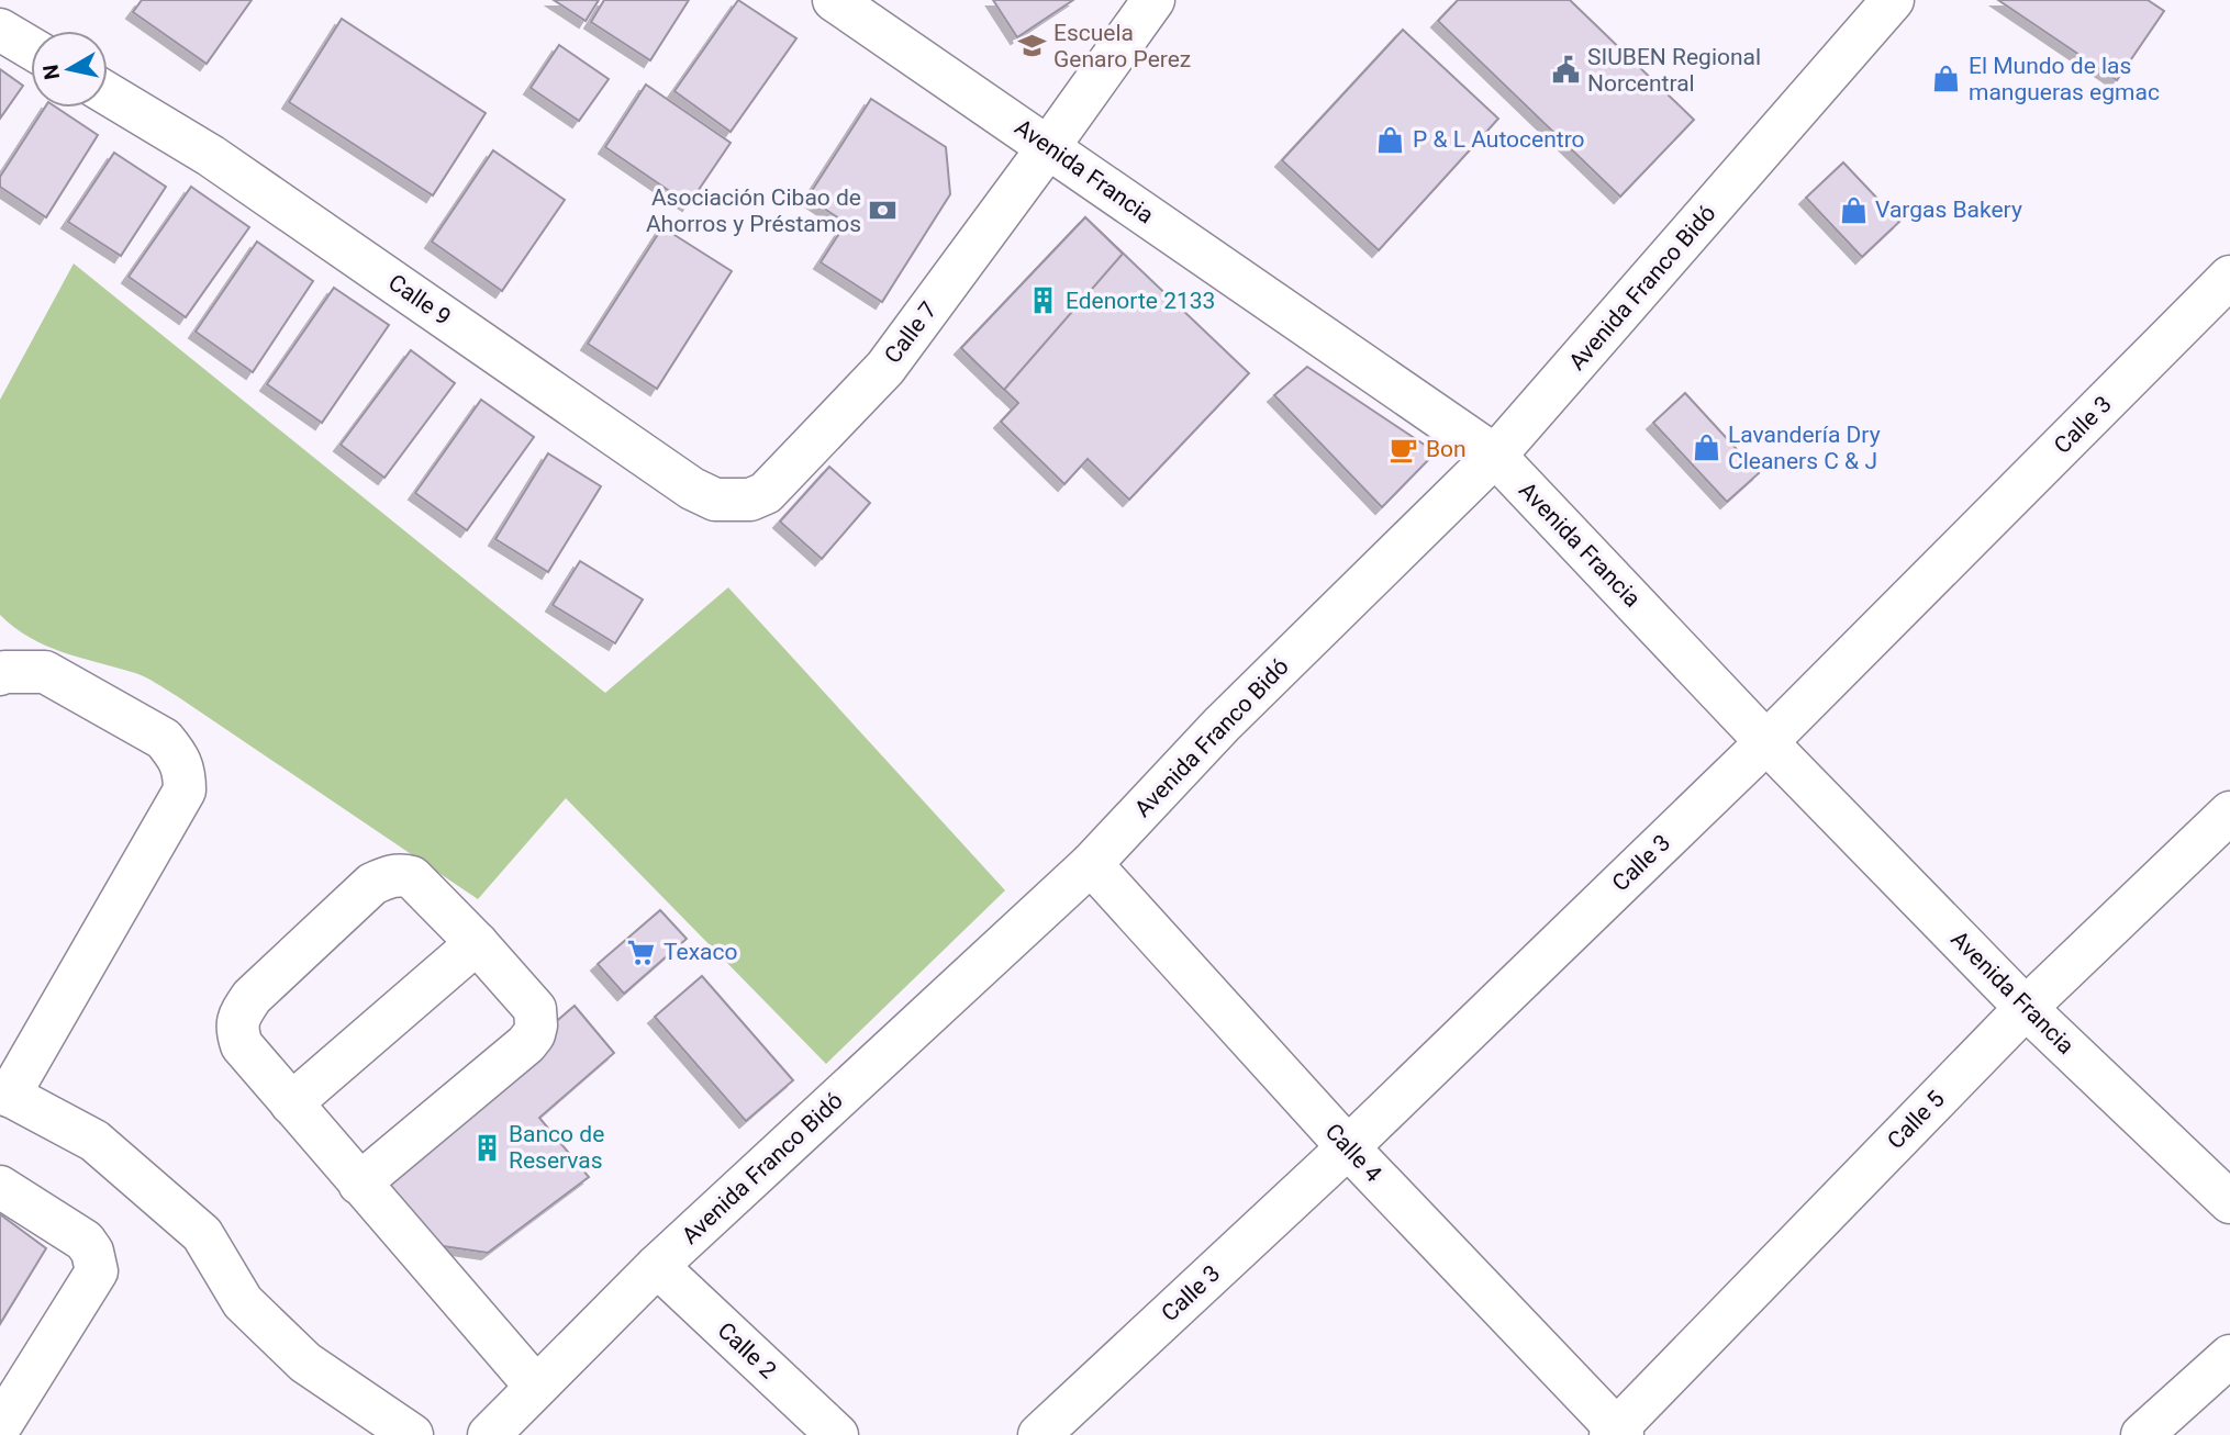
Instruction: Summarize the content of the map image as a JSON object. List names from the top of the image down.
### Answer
{
  "streets": {
    "street": [
      "Avenida Francia",
      "Avenida Franco Bidó",
      "Calle 9",
      "Calle 7",
      "Calle 3",
      "Calle 5",
      "Calle 4",
      "Calle 2"
    ]
  },
  "crossings": [
    ["Avenida Francia", "Avenida Franco Bidó"],
    ["Avenida Francia", "Calle 7"],
    ["Avenida Francia", "Calle 3"],
    ["Avenida Francia", "Calle 5"],
    ["Avenida Franco Bidó", "Calle 4"],
    ["Avenida Franco Bidó", "Calle 2"],
    ["Calle 9", "Calle 7"],
    ["Calle 3", "Calle 4"],
    ["Calle 5", "Calle 4"]
  ],
  "places": {
    "school or university": ["Escuela Genaro Perez"],
    "public building": ["SIUBEN Regional Norcentral"],
    "shop": [
      "El Mundo de las mangueras egmac",
      "P & L Autocentro",
      "Vargas Bakery",
      "Lavandería Dry Cleaners C & J"
    ],
    "bank": ["Asociación Cibao de Ahorros y Préstamos"],
    "building": ["Edenorte 2133", "Banco de Reservas"],
    "cafe": ["Bon"],
    "supermarket": ["Texaco"]
  },
  "north": "left"
}
